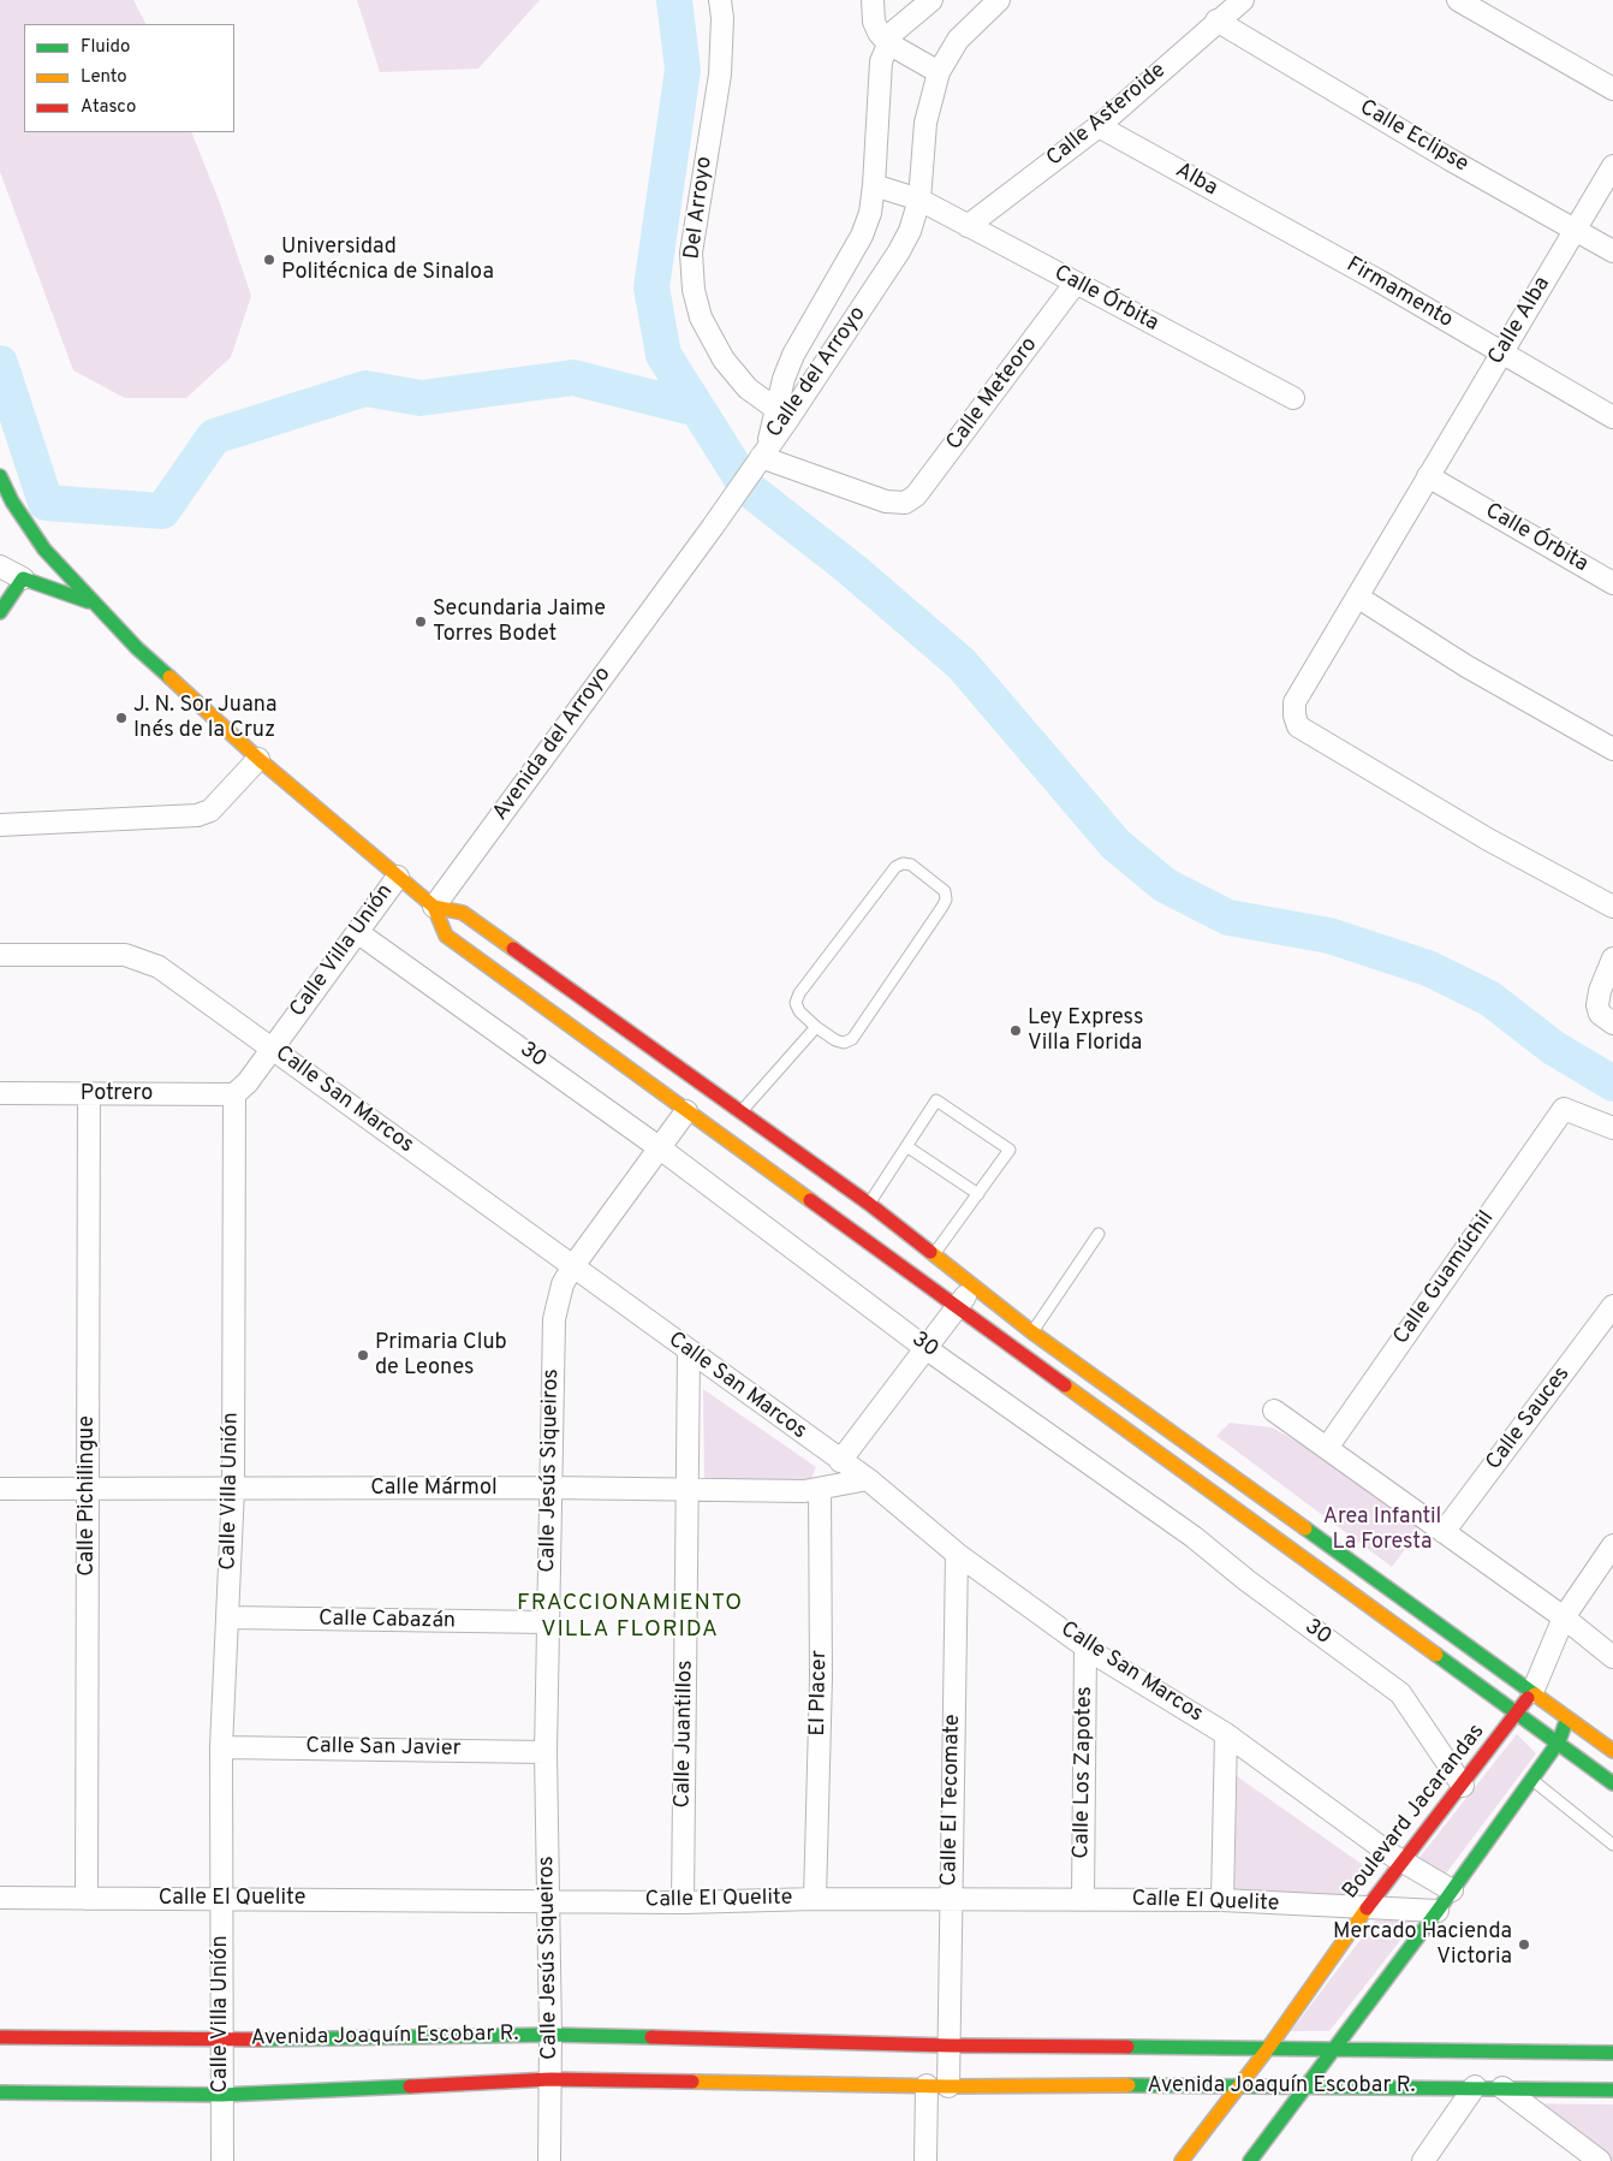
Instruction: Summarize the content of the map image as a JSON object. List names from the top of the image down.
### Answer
{
  "streets": {
    "street": [
      "Calle Asteroide",
      "Calle Eclipse",
      "Alba",
      "Del Arroyo",
      "Firmamento",
      "Calle Órbita",
      "Calle Alba",
      "Calle del Arroyo",
      "Calle Meteoro",
      "Avenida del Arroyo",
      "Calle Villa Unión",
      "30",
      "Potrero",
      "Calle San Marcos",
      "Calle Guamúchil",
      "Calle Sauces",
      "Calle Jesús Siqueiros",
      "Calle Mármol",
      "Calle Pichilingue",
      "Calle Cabazán",
      "El Placer",
      "Calle Juantillos",
      "Calle San Javier",
      "Calle Los Zapotes",
      "Calle El Tecomate",
      "Boulevard Jacarandas",
      "Calle El Quelite",
      "Avenida Joaquín Escobar R."
    ]
  },
  "crossings": [
    ["Calle Asteroide", "Calle Eclipse"],
    ["Calle Asteroide", "Alba"],
    ["Calle Asteroide", "Calle Órbita"],
    ["Calle Eclipse", "Calle Alba"],
    ["Alba", "Firmamento"],
    ["Del Arroyo", "Calle del Arroyo"],
    ["Firmamento", "Calle Alba"],
    ["Calle Órbita", "Calle Alba"],
    ["Calle Órbita", "Calle del Arroyo"],
    ["Calle Órbita", "Calle Meteoro"],
    ["Calle del Arroyo", "Calle Meteoro"],
    ["Calle del Arroyo", "Avenida del Arroyo"],
    ["Calle Meteoro", "Avenida del Arroyo"],
    ["Calle Villa Unión", "30"],
    ["Calle Villa Unión", "Potrero"],
    ["Calle Villa Unión", "Calle San Marcos"],
    ["Calle Villa Unión", "Calle Mármol"],
    ["Calle Villa Unión", "Calle Cabazán"],
    ["Calle Villa Unión", "Calle San Javier"],
    ["Calle Villa Unión", "Calle El Quelite"],
    ["Calle Villa Unión", "Avenida Joaquín Escobar R."],
    ["30", "Calle Jesús Siqueiros"],
    ["30", "Boulevard Jacarandas"],
    ["Potrero", "Calle Pichilingue"],
    ["Calle San Marcos", "Calle Jesús Siqueiros"],
    ["Calle San Marcos", "Calle Mármol"],
    ["Calle San Marcos", "Calle Juantillos"],
    ["Calle San Marcos", "Calle Los Zapotes"],
    ["Calle San Marcos", "Calle El Tecomate"],
    ["Calle San Marcos", "Boulevard Jacarandas"],
    ["Calle Jesús Siqueiros", "Calle Mármol"],
    ["Calle Jesús Siqueiros", "Calle Cabazán"],
    ["Calle Jesús Siqueiros", "Calle San Javier"],
    ["Calle Jesús Siqueiros", "Calle El Quelite"],
    ["Calle Jesús Siqueiros", "Avenida Joaquín Escobar R."],
    ["Calle Mármol", "Calle Pichilingue"],
    ["Calle Mármol", "El Placer"],
    ["Calle Mármol", "Calle Juantillos"],
    ["Calle Pichilingue", "Calle El Quelite"],
    ["El Placer", "Calle El Quelite"],
    ["Calle Juantillos", "Calle El Quelite"],
    ["Calle Los Zapotes", "Calle El Quelite"],
    ["Calle El Tecomate", "Calle El Quelite"],
    ["Calle El Tecomate", "Avenida Joaquín Escobar R."],
    ["Boulevard Jacarandas", "Calle El Quelite"],
    ["Boulevard Jacarandas", "Avenida Joaquín Escobar R."]
  ],
  "districts": ["FRACCIONAMIENTO VILLA FLORIDA"],
  "parks": ["Area Infantil La Foresta"],
  "places": [
    "Universidad Politécnica de Sinaloa",
    "Secundaria Jaime Torres Bodet",
    "J. N. Sor Juana Inés de la Cruz",
    "Ley Express Villa Florida",
    "Primaria Club de Leones",
    "Mercado Hacienda Victoria"
  ],
  "legend": ["Fluido", "Lento", "Atasco"]
}
